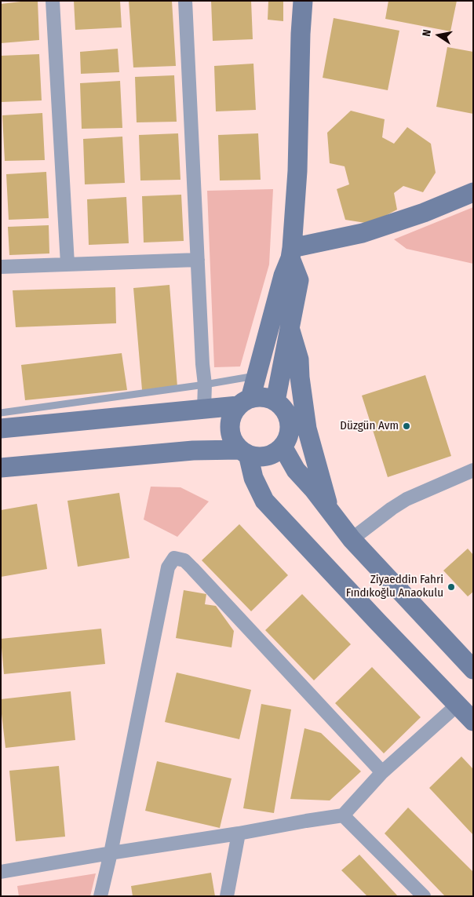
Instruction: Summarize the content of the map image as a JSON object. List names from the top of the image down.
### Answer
{
  "places": ["Düzgün Avm", "Ziyaeddin Fahri Fındıkoğlu Anaokulu"],
  "north": "left"
}
